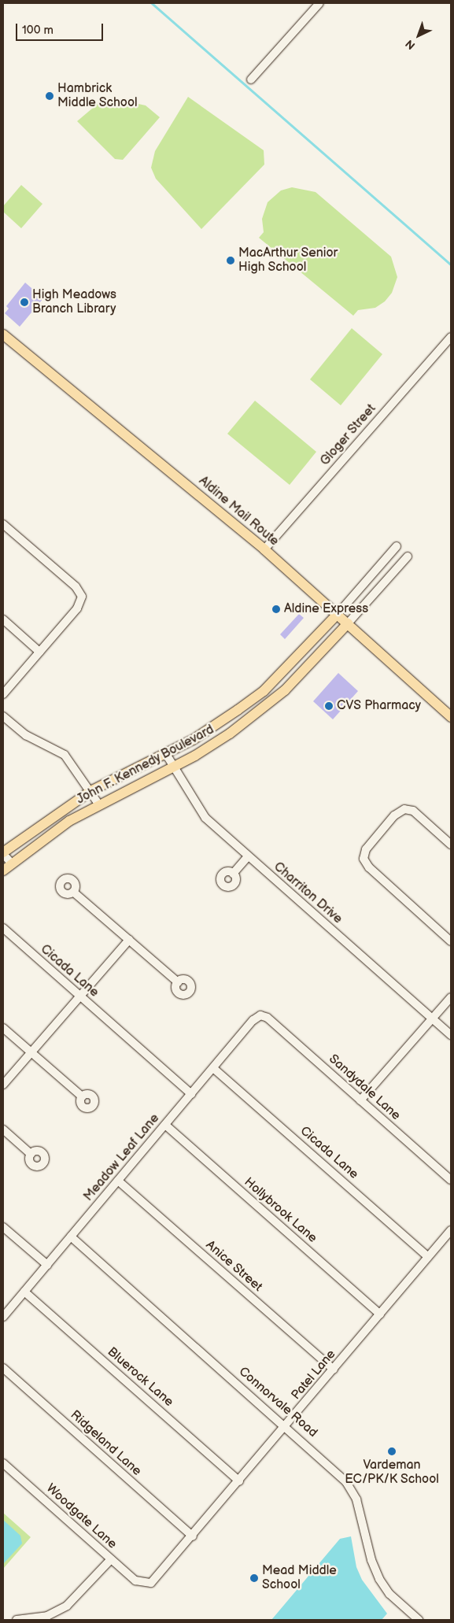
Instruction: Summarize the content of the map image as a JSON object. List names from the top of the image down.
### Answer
{
  "streets": {
    "main road": ["Aldine Mail Route", "John F. Kennedy Boulevard"],
    "street": [
      "Gloger Street",
      "Charriton Drive",
      "Cicada Lane",
      "Sandydale Lane",
      "Meadow Leaf Lane",
      "Hollybrook Lane",
      "Anice Street",
      "Patel Lane",
      "Bluerock Lane",
      "Connorvale Road",
      "Ridgeland Lane",
      "Woodgate Lane"
    ]
  },
  "crossings": [
    ["Gloger Street", "Aldine Mail Route"],
    ["Aldine Mail Route", "John F. Kennedy Boulevard"],
    ["John F. Kennedy Boulevard", "Charriton Drive"],
    ["Cicada Lane", "Meadow Leaf Lane"],
    ["Cicada Lane", "Patel Lane"],
    ["Sandydale Lane", "Meadow Leaf Lane"],
    ["Meadow Leaf Lane", "Hollybrook Lane"],
    ["Meadow Leaf Lane", "Anice Street"],
    ["Meadow Leaf Lane", "Bluerock Lane"],
    ["Meadow Leaf Lane", "Connorvale Road"],
    ["Hollybrook Lane", "Patel Lane"],
    ["Anice Street", "Patel Lane"],
    ["Patel Lane", "Bluerock Lane"],
    ["Patel Lane", "Connorvale Road"],
    ["Patel Lane", "Ridgeland Lane"],
    ["Patel Lane", "Woodgate Lane"]
  ],
  "places": [
    "Hambrick Middle School",
    "MacArthur Senior High School",
    "High Meadows Branch Library",
    "Aldine Express",
    "CVS Pharmacy",
    "Vardeman EC/PK/K School",
    "Mead Middle School"
  ],
  "scale_bar": "100 m",
  "north": "bottom left"
}
